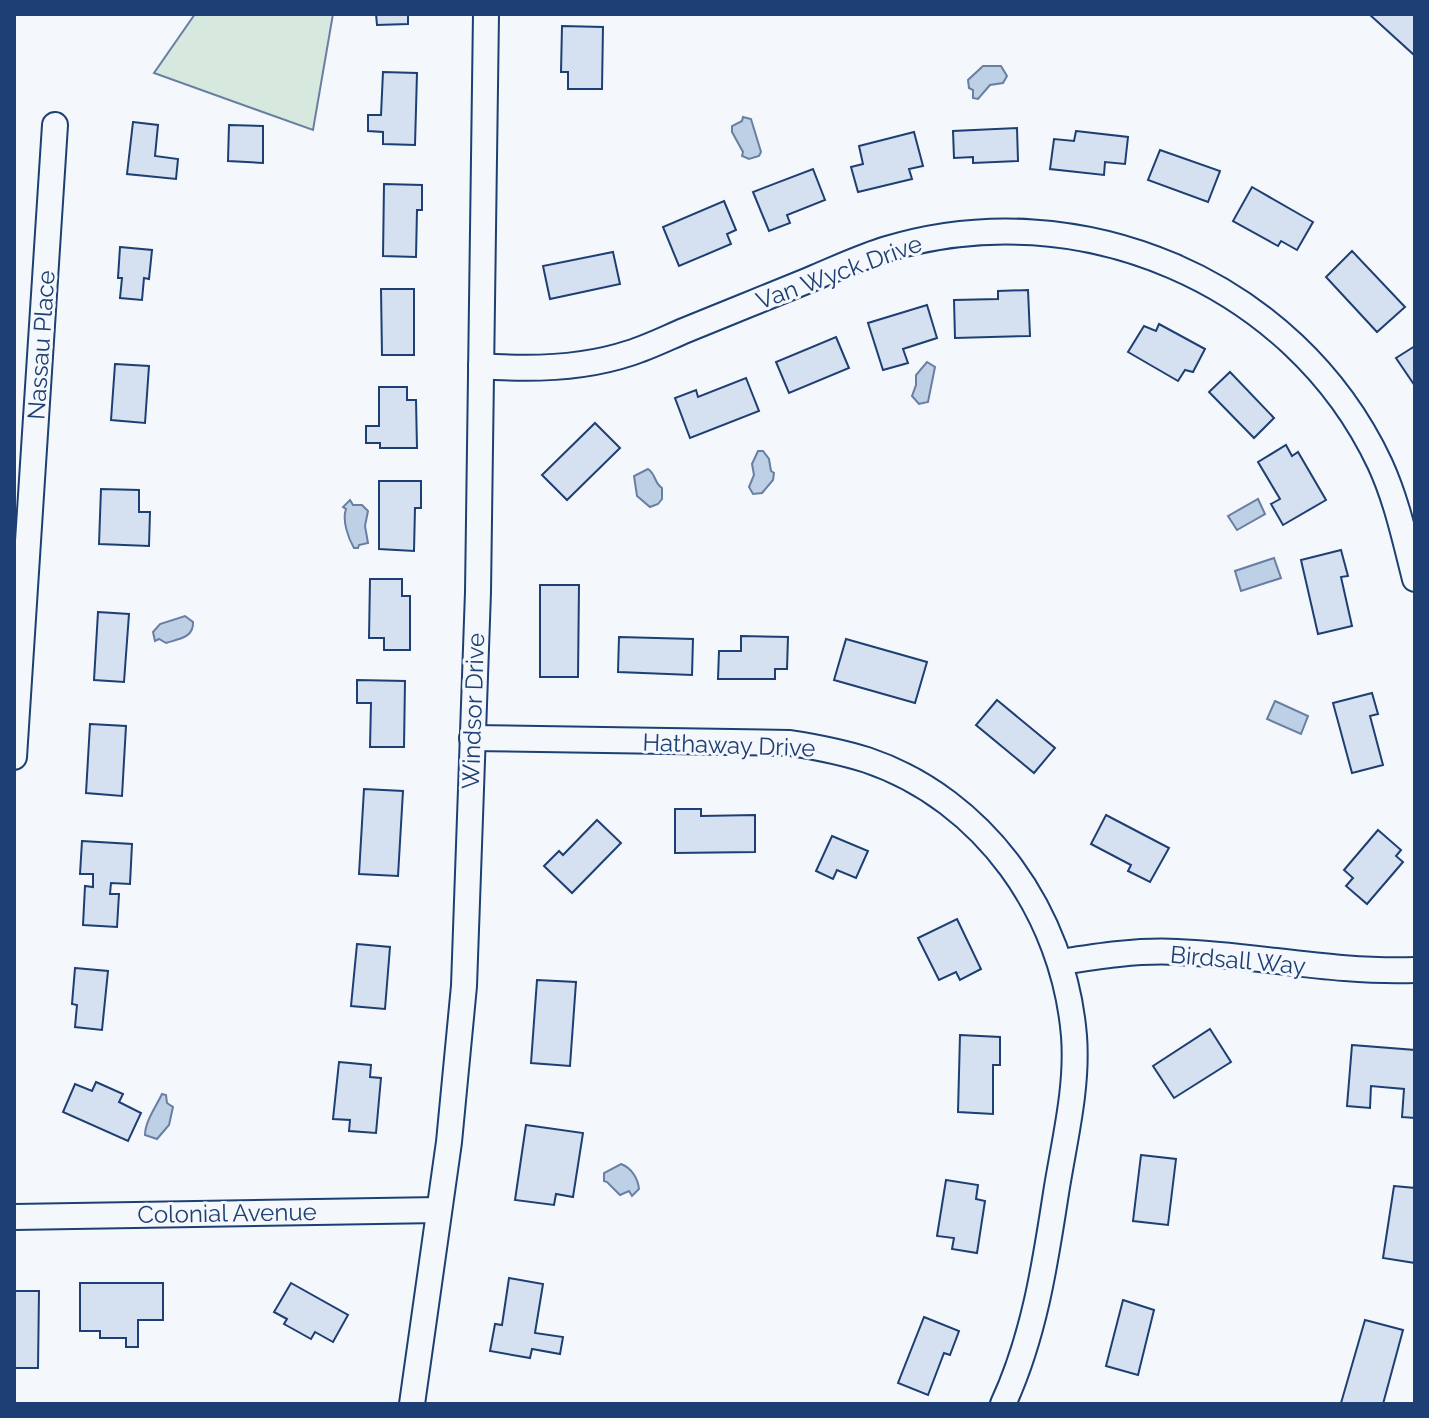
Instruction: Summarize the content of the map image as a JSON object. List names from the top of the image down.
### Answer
{
  "streets": {
    "street": [
      "Van Wyck Drive",
      "Nassau Place",
      "Windsor Drive",
      "Hathaway Drive",
      "Birdsall Way",
      "Colonial Avenue"
    ]
  },
  "crossings": [
    ["Van Wyck Drive", "Windsor Drive"],
    ["Windsor Drive", "Hathaway Drive"],
    ["Windsor Drive", "Colonial Avenue"],
    ["Hathaway Drive", "Birdsall Way"]
  ]
}
